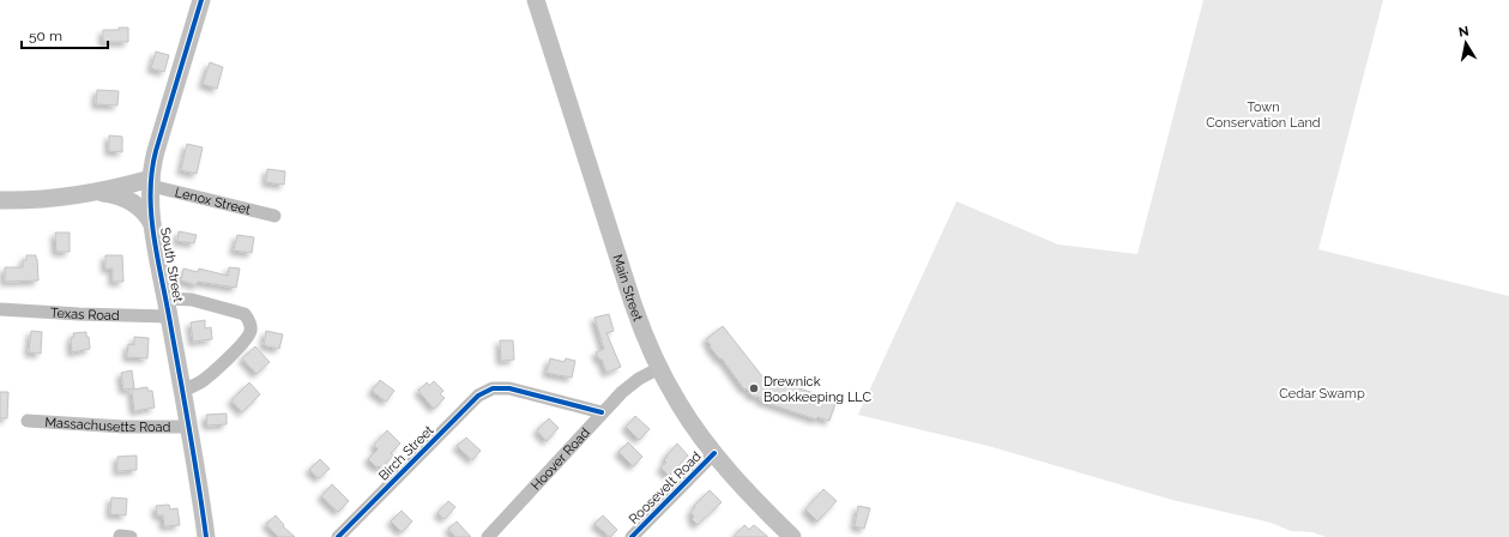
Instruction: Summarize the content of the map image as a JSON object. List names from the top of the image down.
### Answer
{
  "streets": {
    "street": [
      "Lenox Street",
      "South Street",
      "Main Street",
      "Texas Road",
      "Massachusetts Road",
      "Birch Street",
      "Hoover Road",
      "Roosevelt Road"
    ]
  },
  "crossings": [
    ["Lenox Street", "South Street"],
    ["South Street", "Texas Road"],
    ["South Street", "Massachusetts Road"],
    ["Main Street", "Hoover Road"],
    ["Main Street", "Roosevelt Road"],
    ["Birch Street", "Hoover Road"]
  ],
  "parks": ["Town Conservation Land", "Cedar Swamp"],
  "places": ["Drewnick Bookkeeping LLC"],
  "scale_bar": "50 m",
  "north": "top"
}
